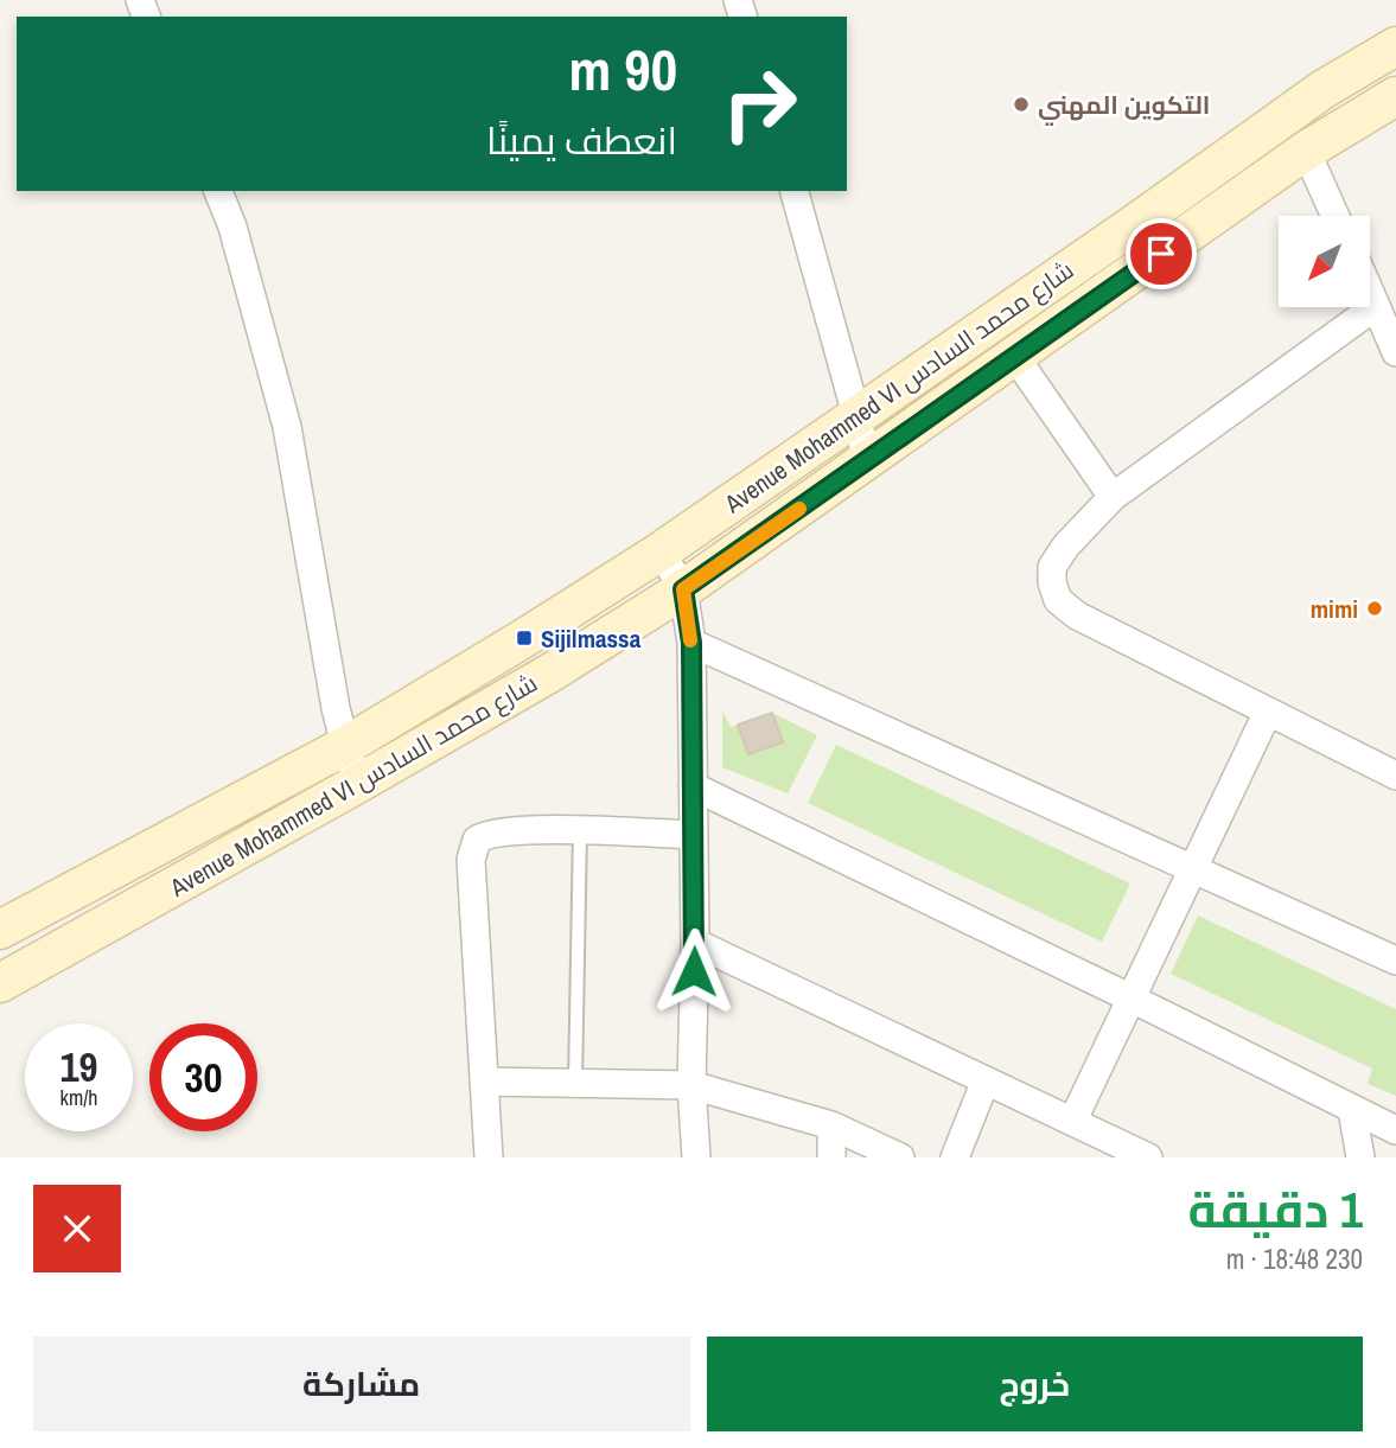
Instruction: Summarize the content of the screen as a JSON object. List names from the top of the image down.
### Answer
{
  "streets": {
    "main road": ["Avenue Mohammed VI شارع محمد السادس"]
  },
  "places": {
    "other": ["التكوين المهني", "mimi"],
    "transit": ["Sijilmassa"]
  },
  "north": "bottom left",
  "page": {
    "turn": ["90 m", "انعطف يمينًا"],
    "speed": "19 km/h",
    "limit": "30",
    "heading": ["1 دقيقة", "230 m · 18:48"],
    "buttons": ["خروج", "مشاركة"]
  }
}
